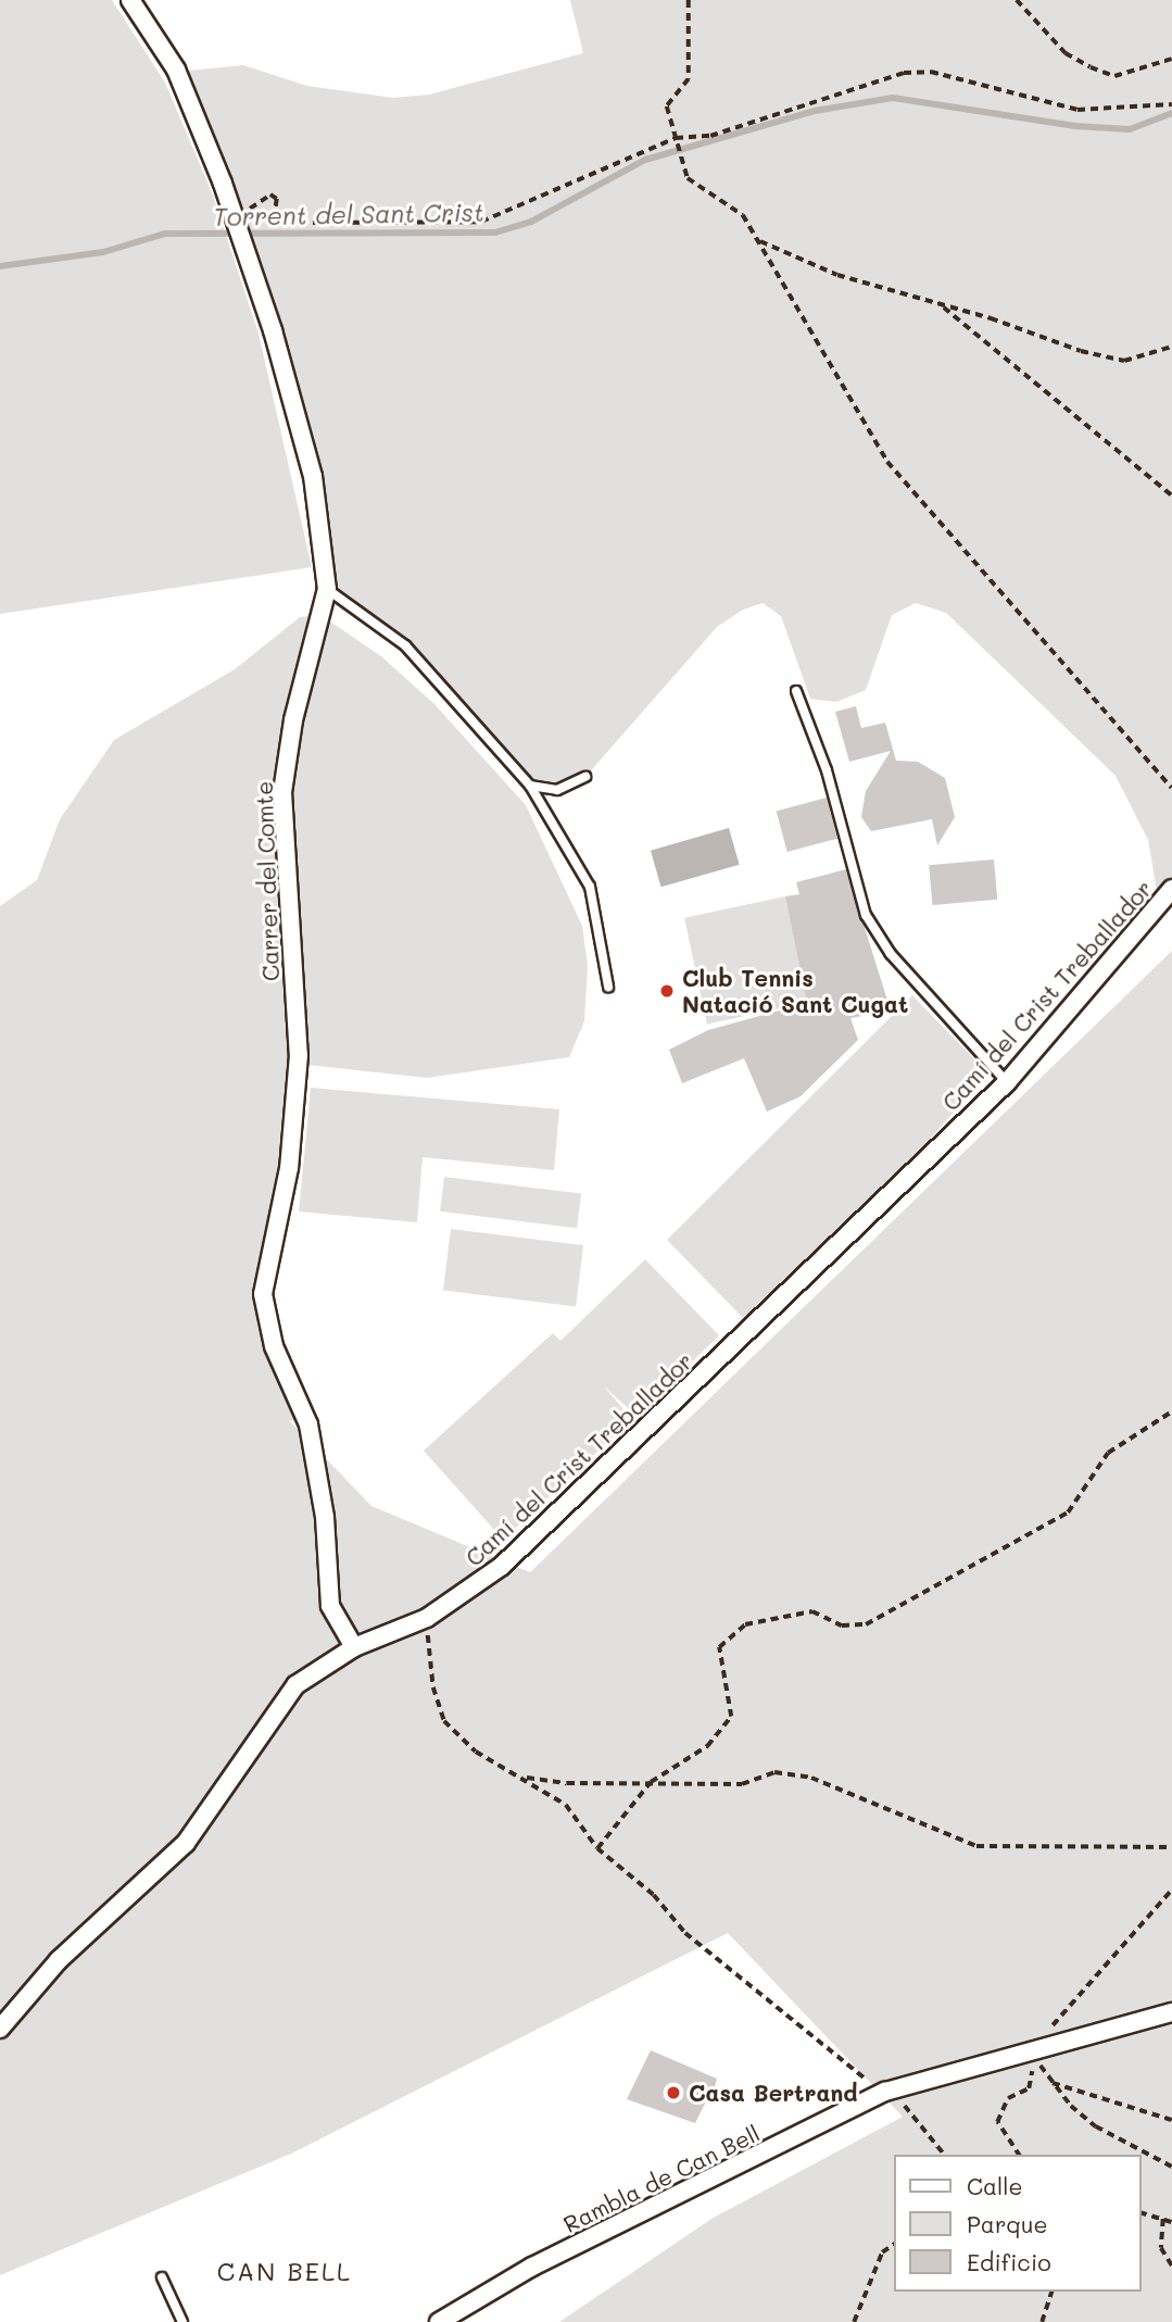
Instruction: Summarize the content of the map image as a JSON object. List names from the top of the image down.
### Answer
{
  "streets": {
    "street": ["Carrer del Comte", "Camí del Crist Treballador", "Rambla de Can Bell"]
  },
  "crossings": [
    ["Carrer del Comte", "Camí del Crist Treballador"]
  ],
  "districts": ["CAN BELL"],
  "water": ["Torrent del Sant Crist"],
  "places": ["Club Tennis Natació Sant Cugat", "Casa Bertrand"],
  "legend": ["Calle", "Parque", "Edificio"]
}
